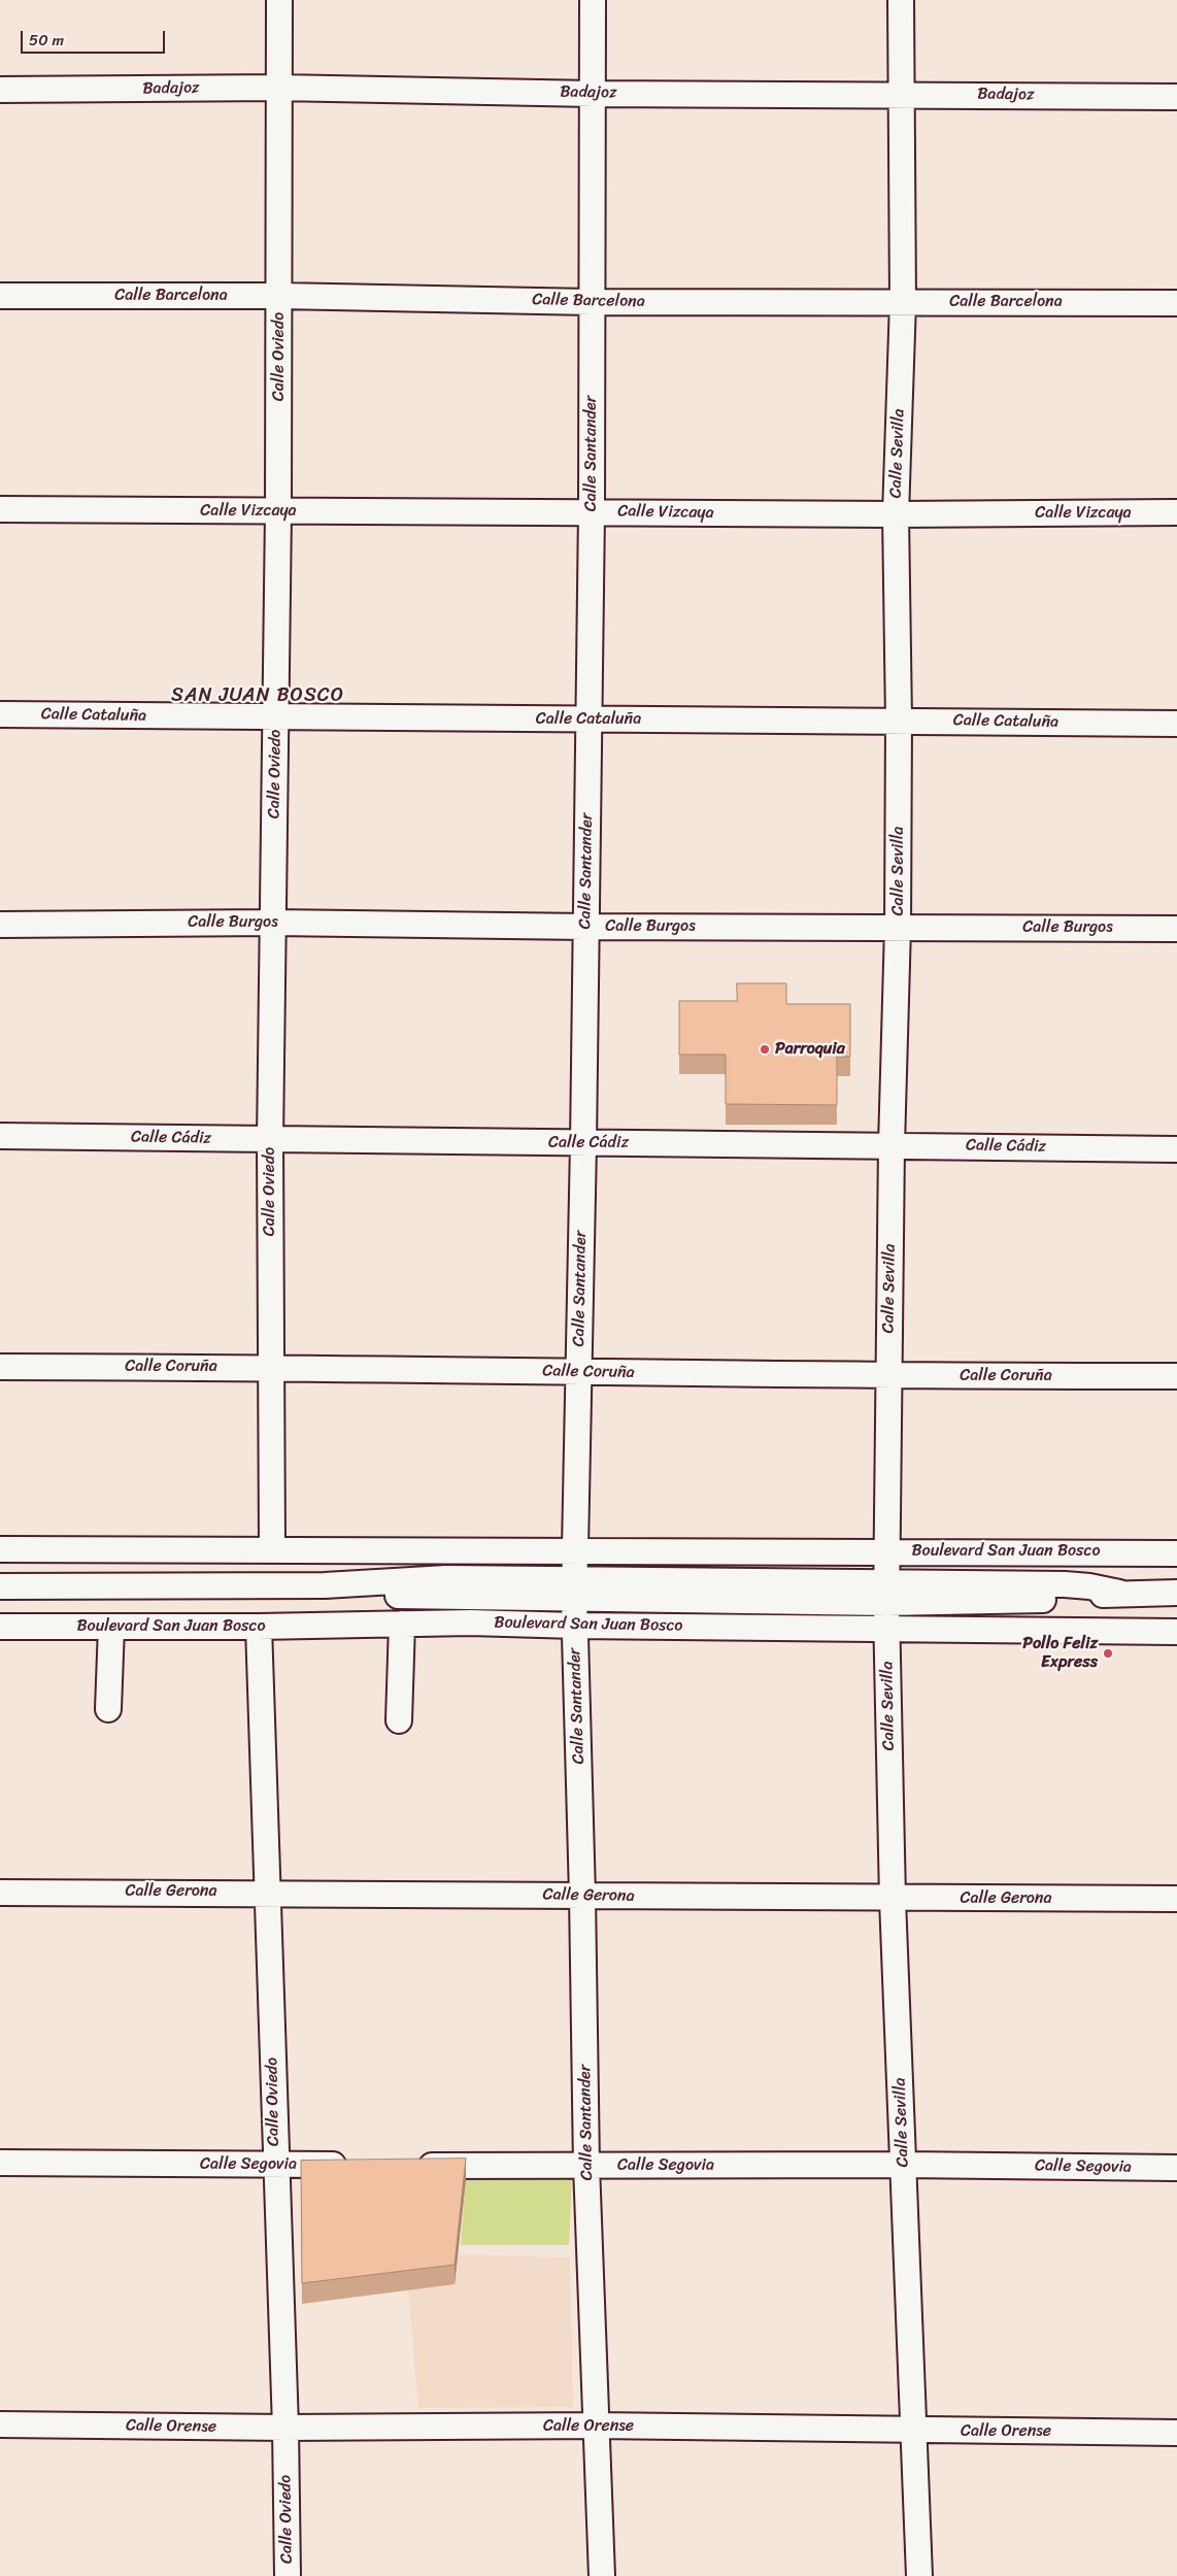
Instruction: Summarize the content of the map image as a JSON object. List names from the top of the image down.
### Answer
{
  "streets": {
    "street": [
      "Badajoz",
      "Calle Barcelona",
      "Calle Oviedo",
      "Calle Santander",
      "Calle Sevilla",
      "Calle Vizcaya",
      "Calle Cataluña",
      "Calle Burgos",
      "Calle Cádiz",
      "Calle Coruña",
      "Boulevard San Juan Bosco",
      "Calle Gerona",
      "Calle Segovia",
      "Calle Orense"
    ]
  },
  "crossings": [
    ["Badajoz", "Calle Oviedo"],
    ["Badajoz", "Calle Santander"],
    ["Badajoz", "Calle Sevilla"],
    ["Calle Barcelona", "Calle Oviedo"],
    ["Calle Barcelona", "Calle Santander"],
    ["Calle Barcelona", "Calle Sevilla"],
    ["Calle Oviedo", "Calle Vizcaya"],
    ["Calle Oviedo", "Calle Cataluña"],
    ["Calle Oviedo", "Calle Burgos"],
    ["Calle Oviedo", "Calle Cádiz"],
    ["Calle Oviedo", "Calle Coruña"],
    ["Calle Oviedo", "Boulevard San Juan Bosco"],
    ["Calle Oviedo", "Calle Gerona"],
    ["Calle Oviedo", "Calle Segovia"],
    ["Calle Oviedo", "Calle Orense"],
    ["Calle Santander", "Calle Vizcaya"],
    ["Calle Santander", "Calle Cataluña"],
    ["Calle Santander", "Calle Burgos"],
    ["Calle Santander", "Calle Cádiz"],
    ["Calle Santander", "Calle Coruña"],
    ["Calle Santander", "Boulevard San Juan Bosco"],
    ["Calle Santander", "Calle Gerona"],
    ["Calle Santander", "Calle Segovia"],
    ["Calle Santander", "Calle Orense"],
    ["Calle Sevilla", "Calle Vizcaya"],
    ["Calle Sevilla", "Calle Cataluña"],
    ["Calle Sevilla", "Calle Burgos"],
    ["Calle Sevilla", "Calle Cádiz"],
    ["Calle Sevilla", "Calle Coruña"],
    ["Calle Sevilla", "Boulevard San Juan Bosco"],
    ["Calle Sevilla", "Calle Gerona"],
    ["Calle Sevilla", "Calle Segovia"],
    ["Calle Sevilla", "Calle Orense"]
  ],
  "districts": ["SAN JUAN BOSCO"],
  "places": ["Parroquia", "Pollo Feliz Express"],
  "scale_bar": "50 m"
}
